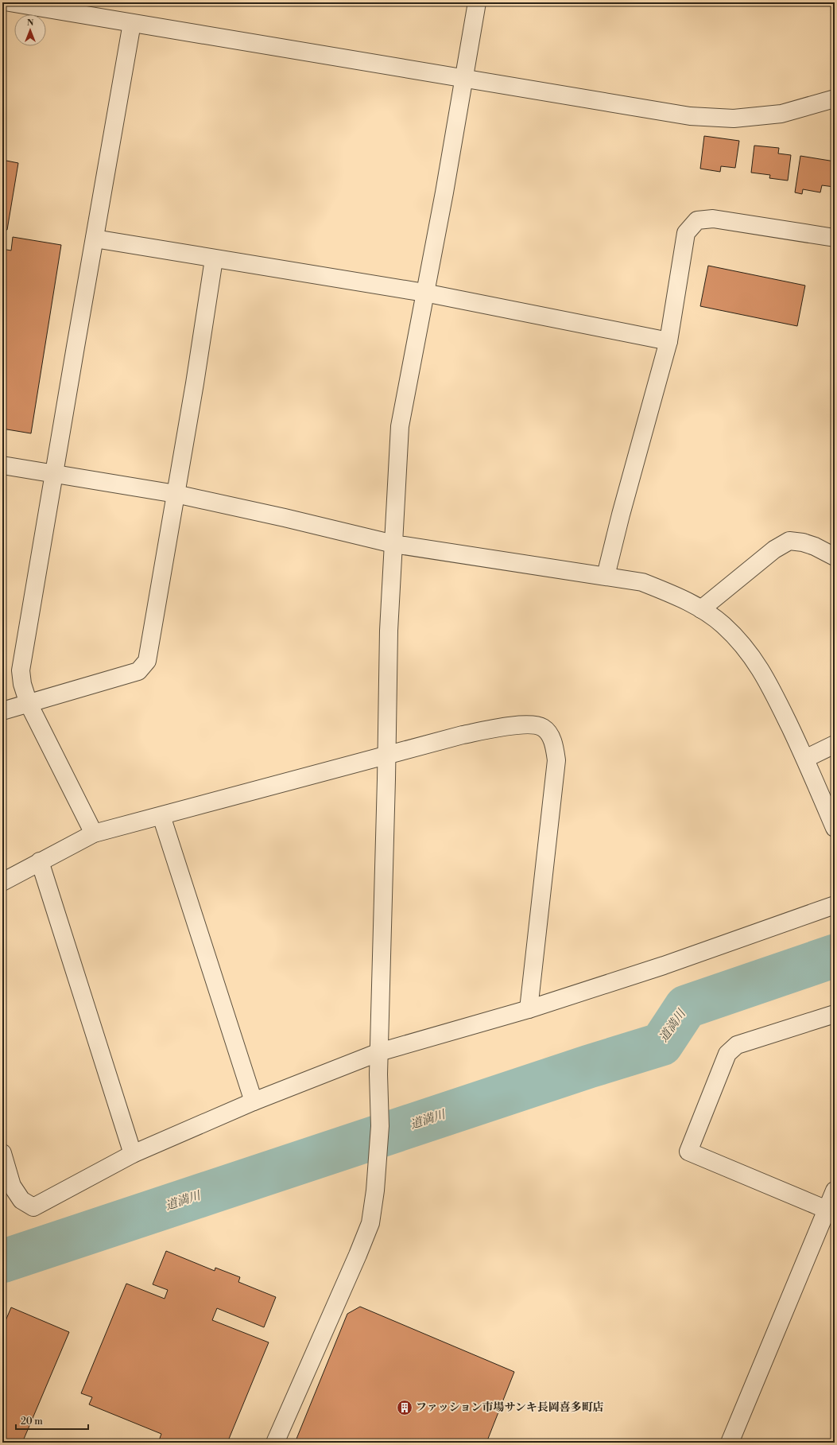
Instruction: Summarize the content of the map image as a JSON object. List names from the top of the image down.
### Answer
{
  "water": ["道満川"],
  "places": {
    "building": ["ファッション市場サンキ長岡喜多町店"]
  },
  "scale_bar": "20 m",
  "north": "top"
}
